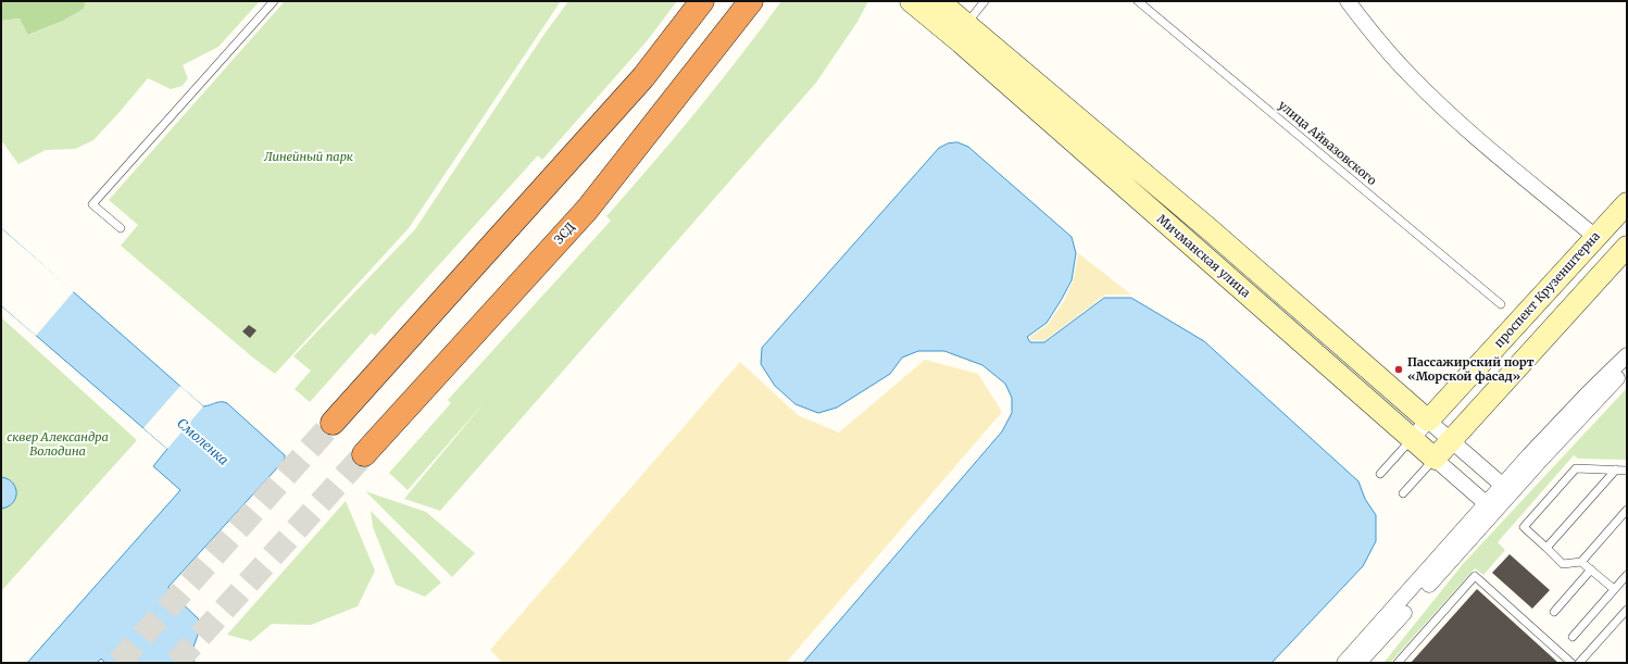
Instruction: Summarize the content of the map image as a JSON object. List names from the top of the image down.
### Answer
{
  "streets": {
    "highway": ["ЗСД"],
    "main road": ["Мичманская улица", "проспект Крузенштерна"],
    "lane": ["улица Айвазовского"]
  },
  "crossings": [
    ["Мичманская улица", "проспект Крузенштерна"]
  ],
  "water": ["Смоленка"],
  "parks": ["Линейный парк", "сквер Александра Володина"],
  "places": ["Пассажирский порт «Морской фасад»"]
}
